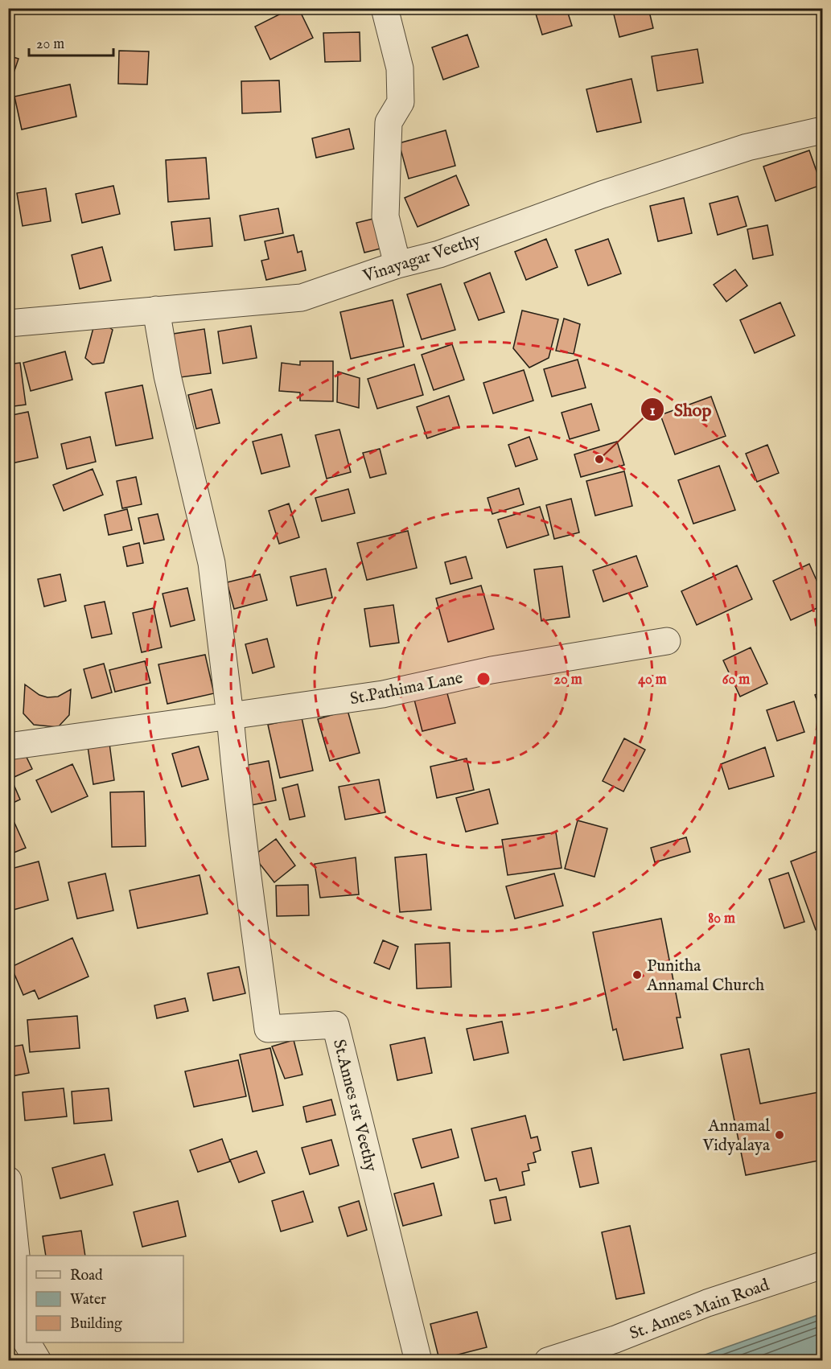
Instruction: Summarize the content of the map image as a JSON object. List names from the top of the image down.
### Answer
{
  "streets": {
    "street": [
      "Vinayagar Veethy",
      "St.Pathima Lane",
      "St.Annes 1st Veethy",
      "St. Annes Main Road"
    ]
  },
  "crossings": [
    ["St.Pathima Lane", "St.Annes 1st Veethy"]
  ],
  "places": ["Shop", "Punitha Annamal Church", "Annamal Vidyalaya"],
  "legend": ["Road", "Water", "Building"],
  "scale_bar": "20 m",
  "rings": [
    "20 m",
    "40 m",
    "60 m",
    "80 m"
  ]
}
